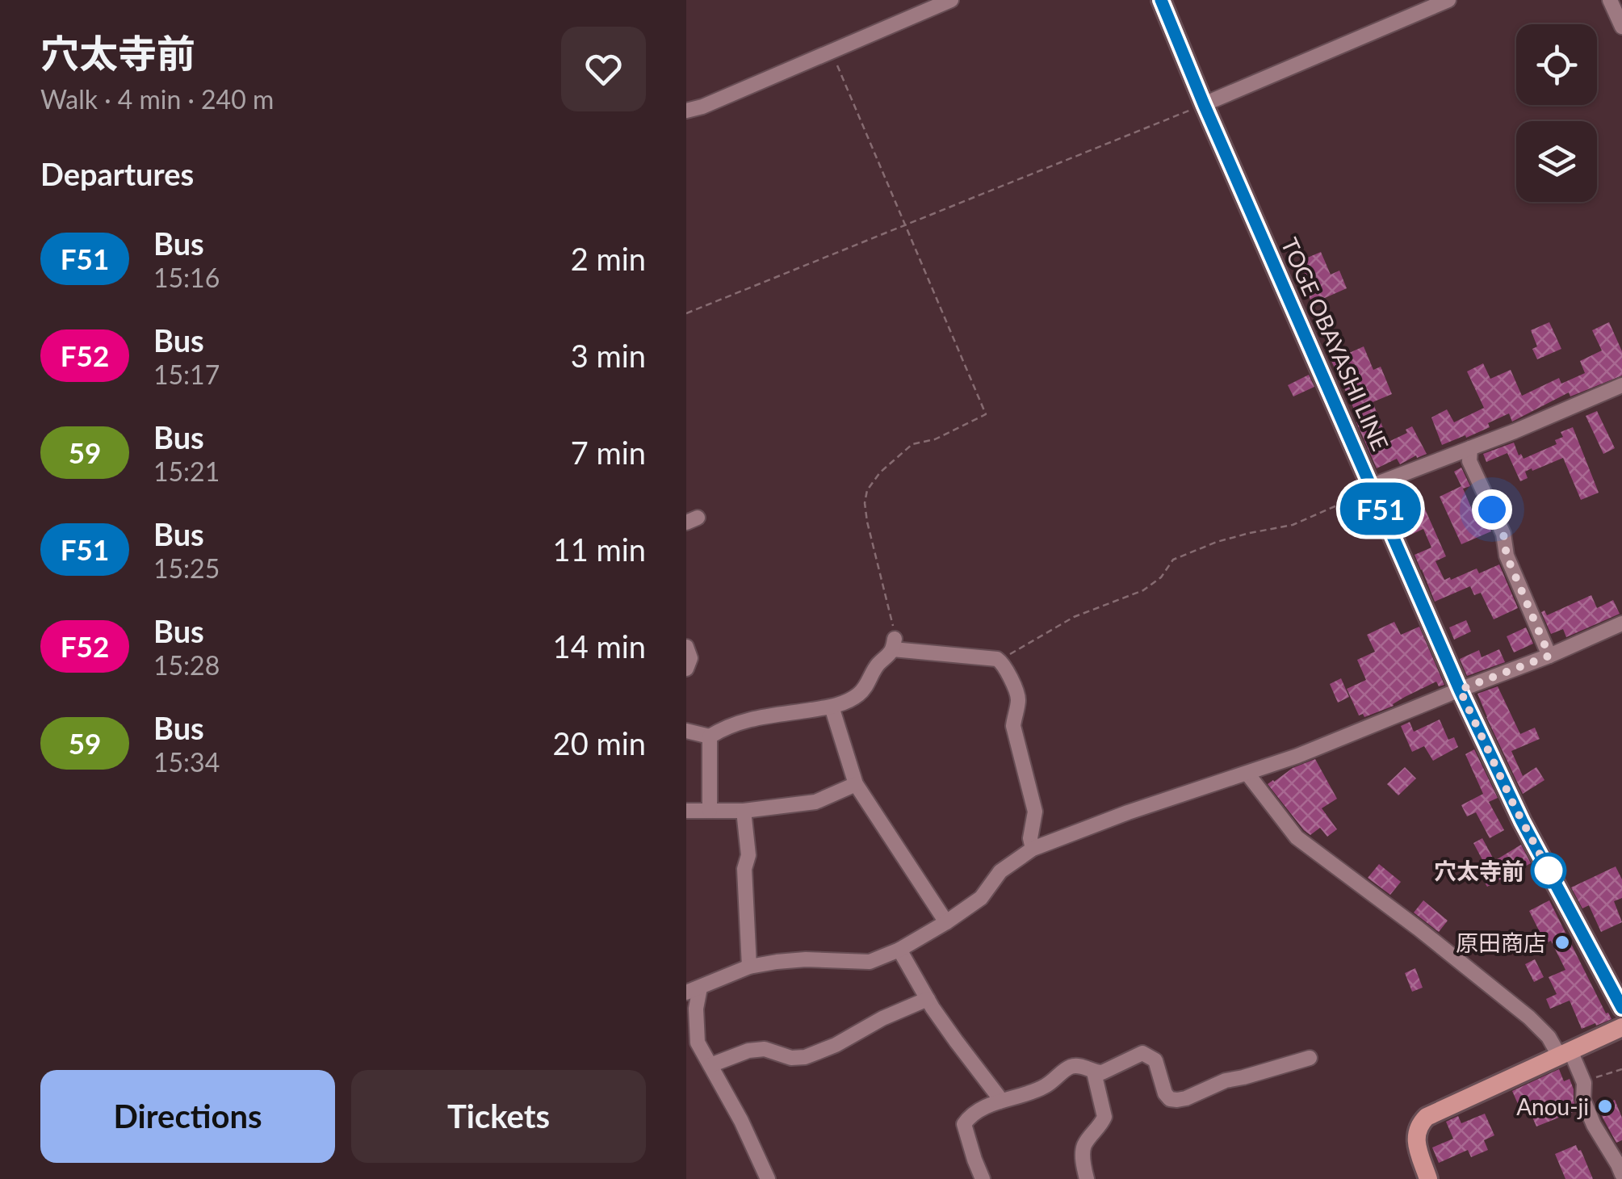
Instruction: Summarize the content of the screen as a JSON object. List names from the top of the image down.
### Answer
{
  "streets": {
    "main road": ["TOGE OBAYASHI LINE"]
  },
  "places": ["穴太寺前", "原田商店", "Anou-ji"],
  "lines": ["bus line F51"],
  "page": {
    "heading": [
      ["穴太寺前", "Walk · 4 min · 240 m"],
      "Departures"
    ],
    "on_map": "F51",
    "list": [
      {
        "mark": "F51",
        "name": "Bus",
        "note": "15:16",
        "value": "2 min"
      },
      {
        "mark": "F52",
        "name": "Bus",
        "note": "15:17",
        "value": "3 min"
      },
      {
        "mark": "59",
        "name": "Bus",
        "note": "15:21",
        "value": "7 min"
      },
      {
        "mark": "F51",
        "name": "Bus",
        "note": "15:25",
        "value": "11 min"
      },
      {
        "mark": "F52",
        "name": "Bus",
        "note": "15:28",
        "value": "14 min"
      },
      {
        "mark": "59",
        "name": "Bus",
        "note": "15:34",
        "value": "20 min"
      }
    ],
    "buttons": ["Directions", "Tickets"]
  }
}
